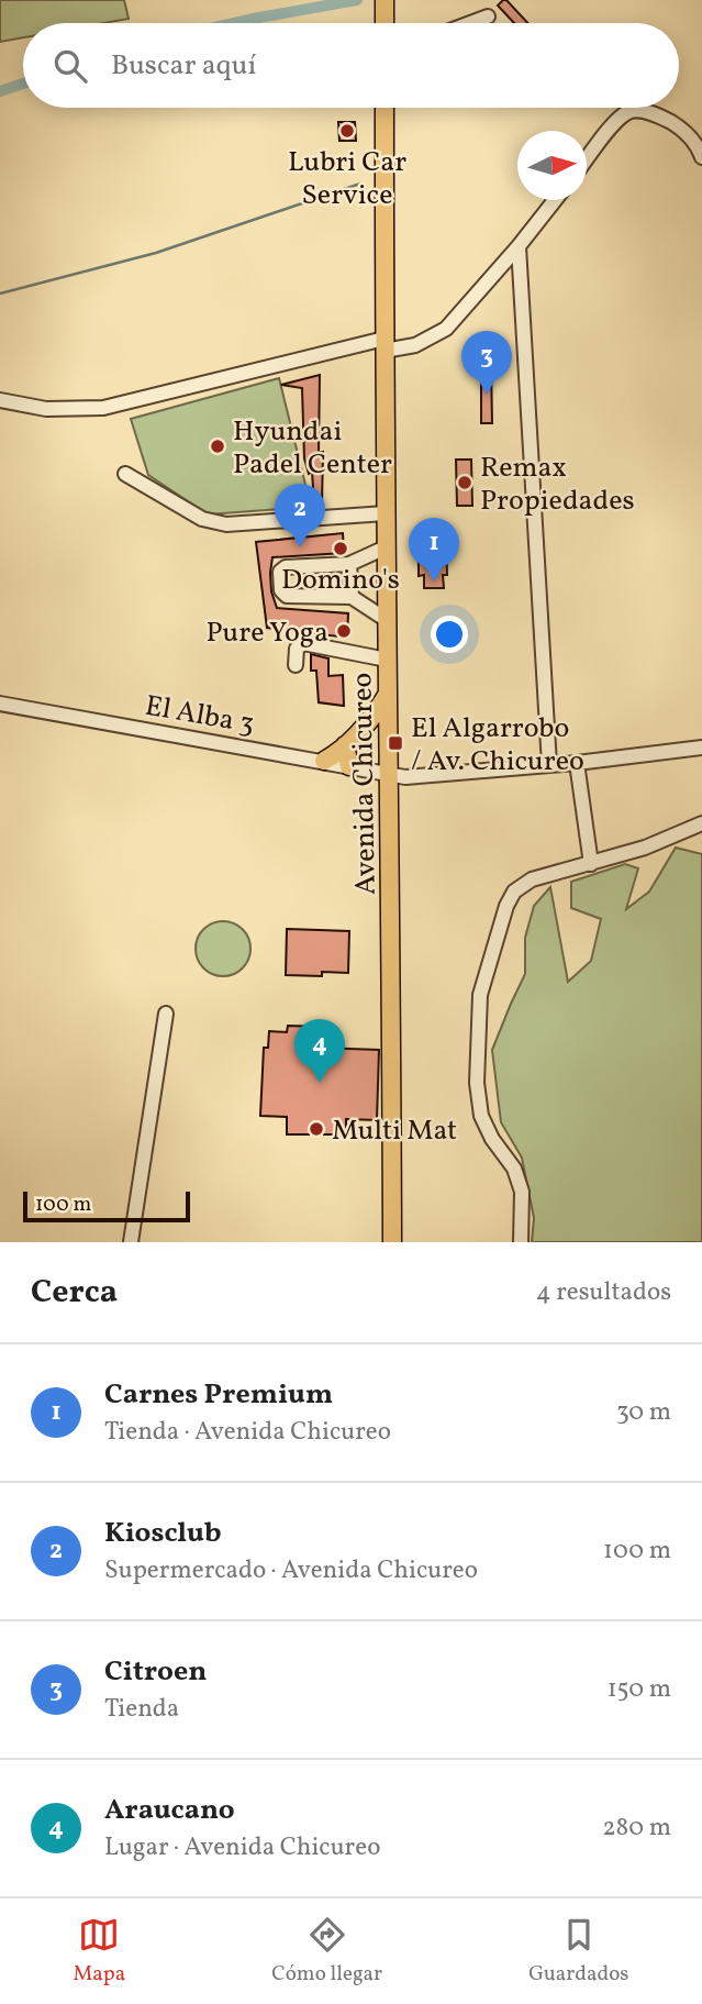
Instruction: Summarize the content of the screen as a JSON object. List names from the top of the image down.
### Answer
{
  "streets": {
    "main road": ["Avenida Chicureo"],
    "street": ["El Alba 3"]
  },
  "crossings": [
    ["El Alba 3", "Avenida Chicureo"]
  ],
  "places": {
    "other": [
      "Lubri Car Service",
      "Hyundai Padel Center",
      "Remax Propiedades",
      "Domino's",
      "Pure Yoga",
      "Multi Mat"
    ],
    "transit": ["El Algarrobo / Av. Chicureo"]
  },
  "scale_bar": "100 m",
  "north": "right",
  "page": {
    "search": "Buscar aquí",
    "pins": [
      "3",
      "2",
      "1",
      "4"
    ],
    "scale": "100 m",
    "heading": ["Cerca", "4 resultados"],
    "list": [
      {
        "mark": "1",
        "name": "Carnes Premium",
        "note": "Tienda · Avenida Chicureo",
        "value": "30 m"
      },
      {
        "mark": "2",
        "name": "Kiosclub",
        "note": "Supermercado · Avenida Chicureo",
        "value": "100 m"
      },
      {
        "mark": "3",
        "name": "Citroen",
        "note": "Tienda",
        "value": "150 m"
      },
      {
        "mark": "4",
        "name": "Araucano",
        "note": "Lugar · Avenida Chicureo",
        "value": "280 m"
      }
    ],
    "nav": ["Mapa", "Cómo llegar", "Guardados"]
  }
}
